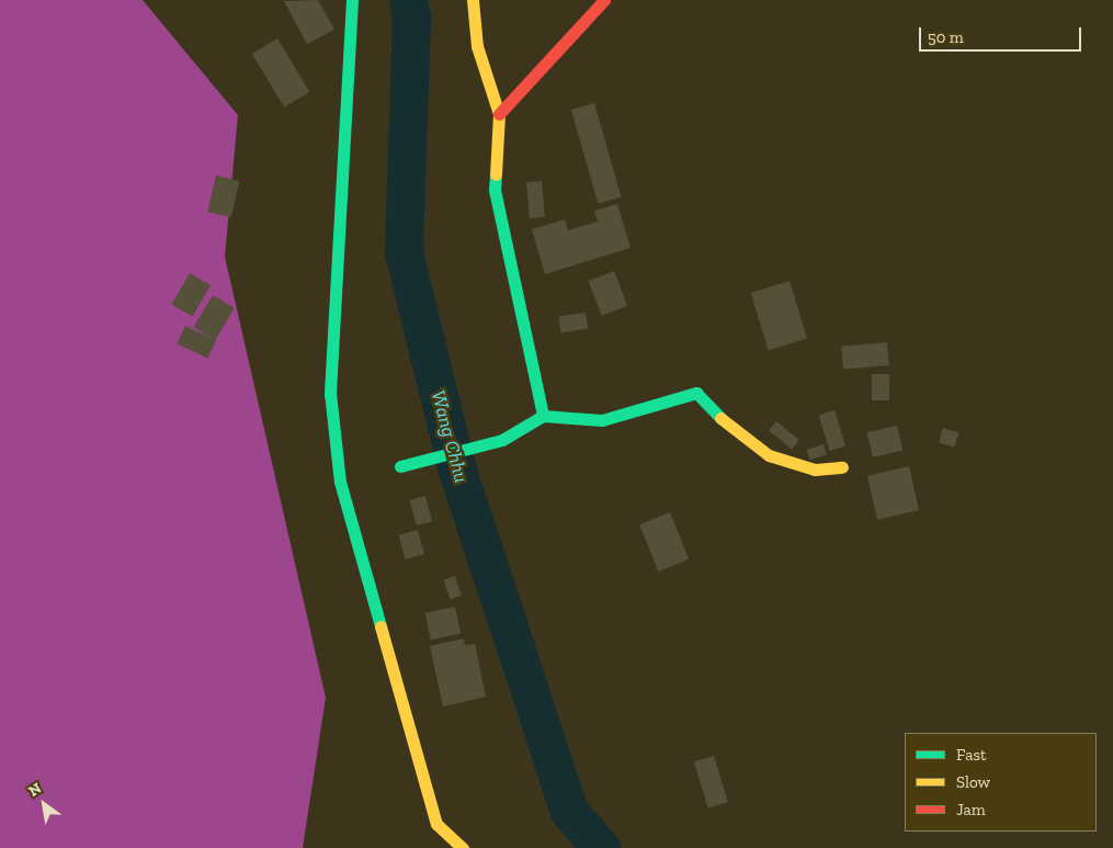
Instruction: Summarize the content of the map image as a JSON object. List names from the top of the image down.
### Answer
{
  "water": ["Wang Chhu"],
  "legend": ["Fast", "Slow", "Jam"],
  "scale_bar": "50 m",
  "north": "top left"
}
